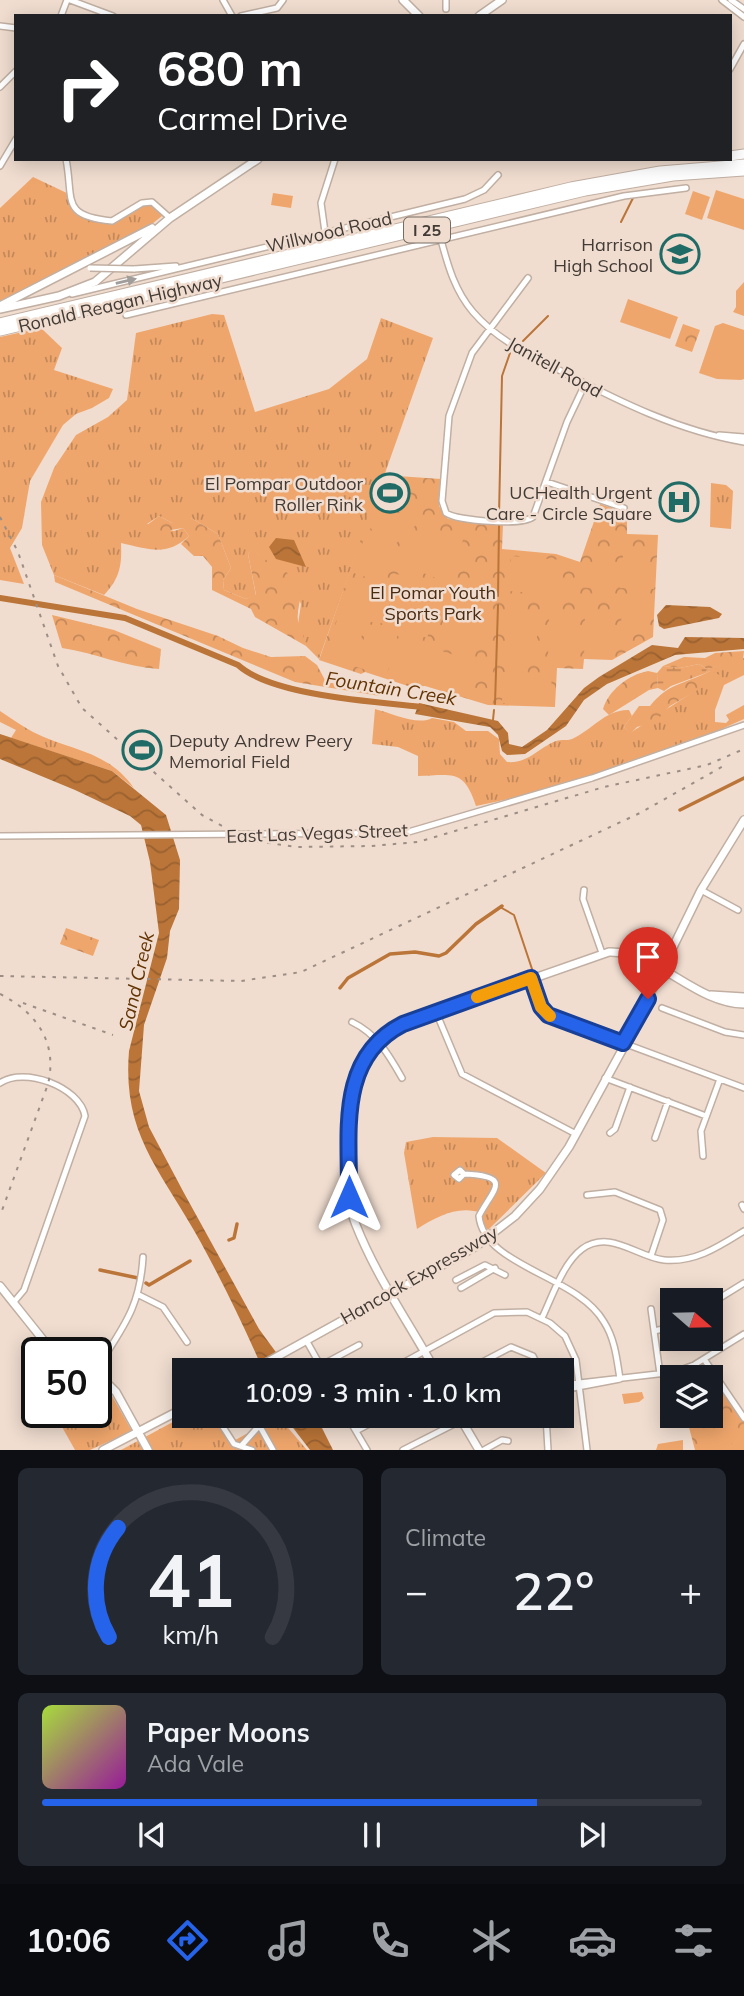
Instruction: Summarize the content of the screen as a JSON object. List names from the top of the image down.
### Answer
{
  "streets": {
    "highway": ["I 25", "Ronald Reagan Highway"],
    "main road": ["Hancock Expressway"],
    "street": ["Willwood Road", "Janitell Road", "East Las Vegas Street"]
  },
  "crossings": [
    ["I 25", "Ronald Reagan Highway"]
  ],
  "water": ["Fountain Creek", "Sand Creek"],
  "parks": ["El Pomar Youth Sports Park"],
  "places": {
    "school or university": ["Harrison High School"],
    "sports": ["El Pompar Outdoor Roller Rink", "Deputy Andrew Peery Memorial Field"],
    "hospital": ["UCHealth Urgent Care - Circle Square"]
  },
  "north": "right",
  "page": {
    "turn": ["680 m", "Carmel Drive"],
    "limit": "50",
    "trip": "10:09 · 3 min · 1.0 km",
    "tile": "Climate",
    "heat": ["−", "22°", "+"],
    "song": ["Paper Moons", "Ada Vale"],
    "tabs": "10:06",
    "gauge": ["41", "km/h"]
  }
}
